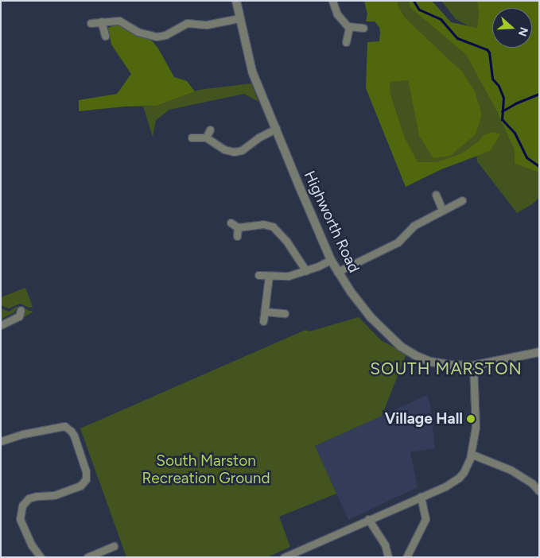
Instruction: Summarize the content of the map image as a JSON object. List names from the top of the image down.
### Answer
{
  "streets": {
    "street": ["Highworth Road"]
  },
  "districts": ["SOUTH MARSTON"],
  "parks": ["South Marston Recreation Ground"],
  "places": ["Village Hall"],
  "north": "right"
}
